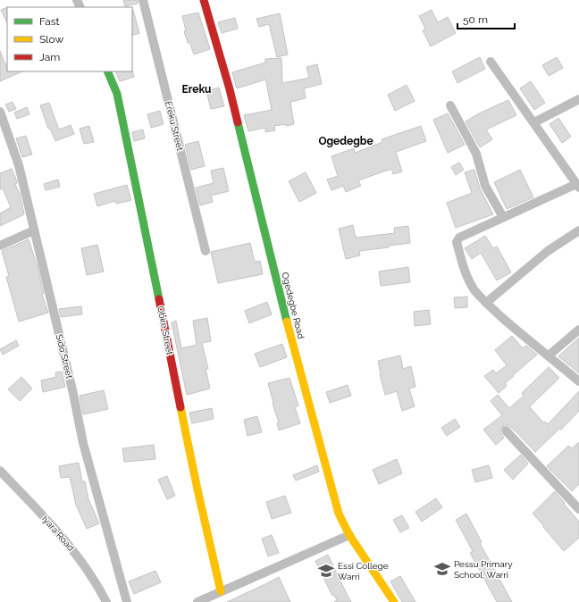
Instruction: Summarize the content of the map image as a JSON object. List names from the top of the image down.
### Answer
{
  "streets": {
    "street": [
      "Ereku Street",
      "Ogedegbe Road",
      "Obire Street",
      "Sido Street",
      "Iyara Road"
    ]
  },
  "districts": ["Ereku", "Ogedegbe"],
  "places": {
    "school or university": ["Pessu Primary School, Warri", "Essi College Warri"]
  },
  "legend": ["Fast", "Slow", "Jam"],
  "scale_bar": "50 m"
}
